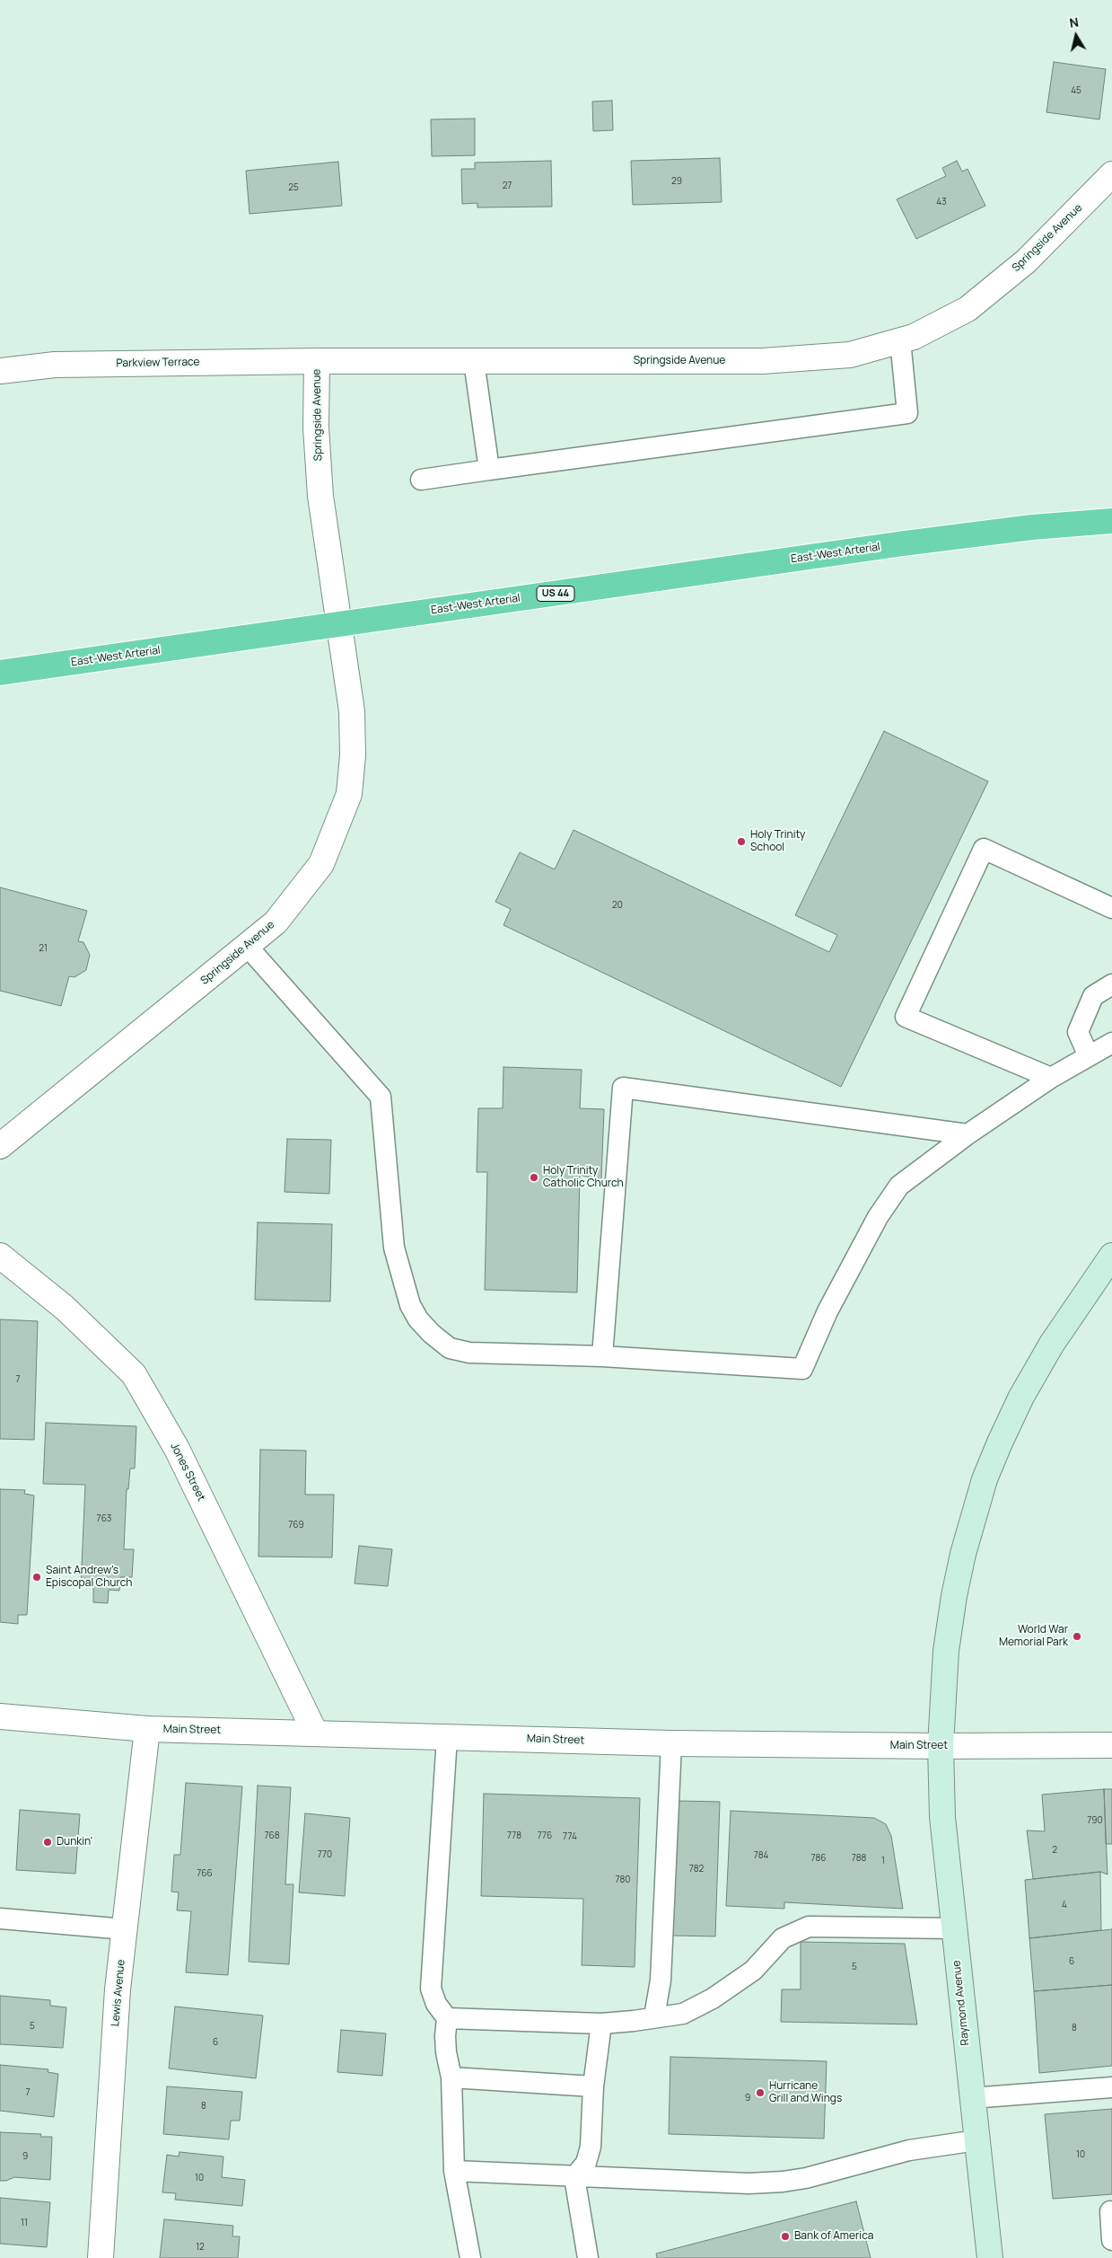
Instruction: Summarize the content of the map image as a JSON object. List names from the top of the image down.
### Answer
{
  "streets": {
    "highway": ["East-West Arterial", "US 44"],
    "main road": ["Raymond Avenue"],
    "street": [
      "Springside Avenue",
      "Parkview Terrace",
      "Jones Street",
      "Main Street",
      "Lewis Avenue"
    ]
  },
  "crossings": [
    ["Springside Avenue", "Parkview Terrace"],
    ["Springside Avenue", "East-West Arterial"],
    ["Jones Street", "Main Street"],
    ["Main Street", "Lewis Avenue"],
    ["Main Street", "Raymond Avenue"]
  ],
  "places": [
    "Holy Trinity School",
    "Holy Trinity Catholic Church",
    "Saint Andrew's Episcopal Church",
    "World War Memorial Park",
    "Dunkin'",
    "Hurricane Grill and Wings",
    "Bank of America"
  ],
  "house_numbers": [
    "45",
    "29",
    "27",
    "25",
    "43",
    "20",
    "21",
    "7",
    "763",
    "769",
    "790",
    "768",
    "778",
    "776",
    "774",
    "2",
    "770",
    "784",
    "786",
    "788",
    "1",
    "782",
    "766",
    "780",
    "4",
    "6",
    "5",
    "5",
    "8",
    "6",
    "7",
    "9",
    "8",
    "10",
    "9",
    "10",
    "11",
    "12"
  ],
  "north": "top"
}
